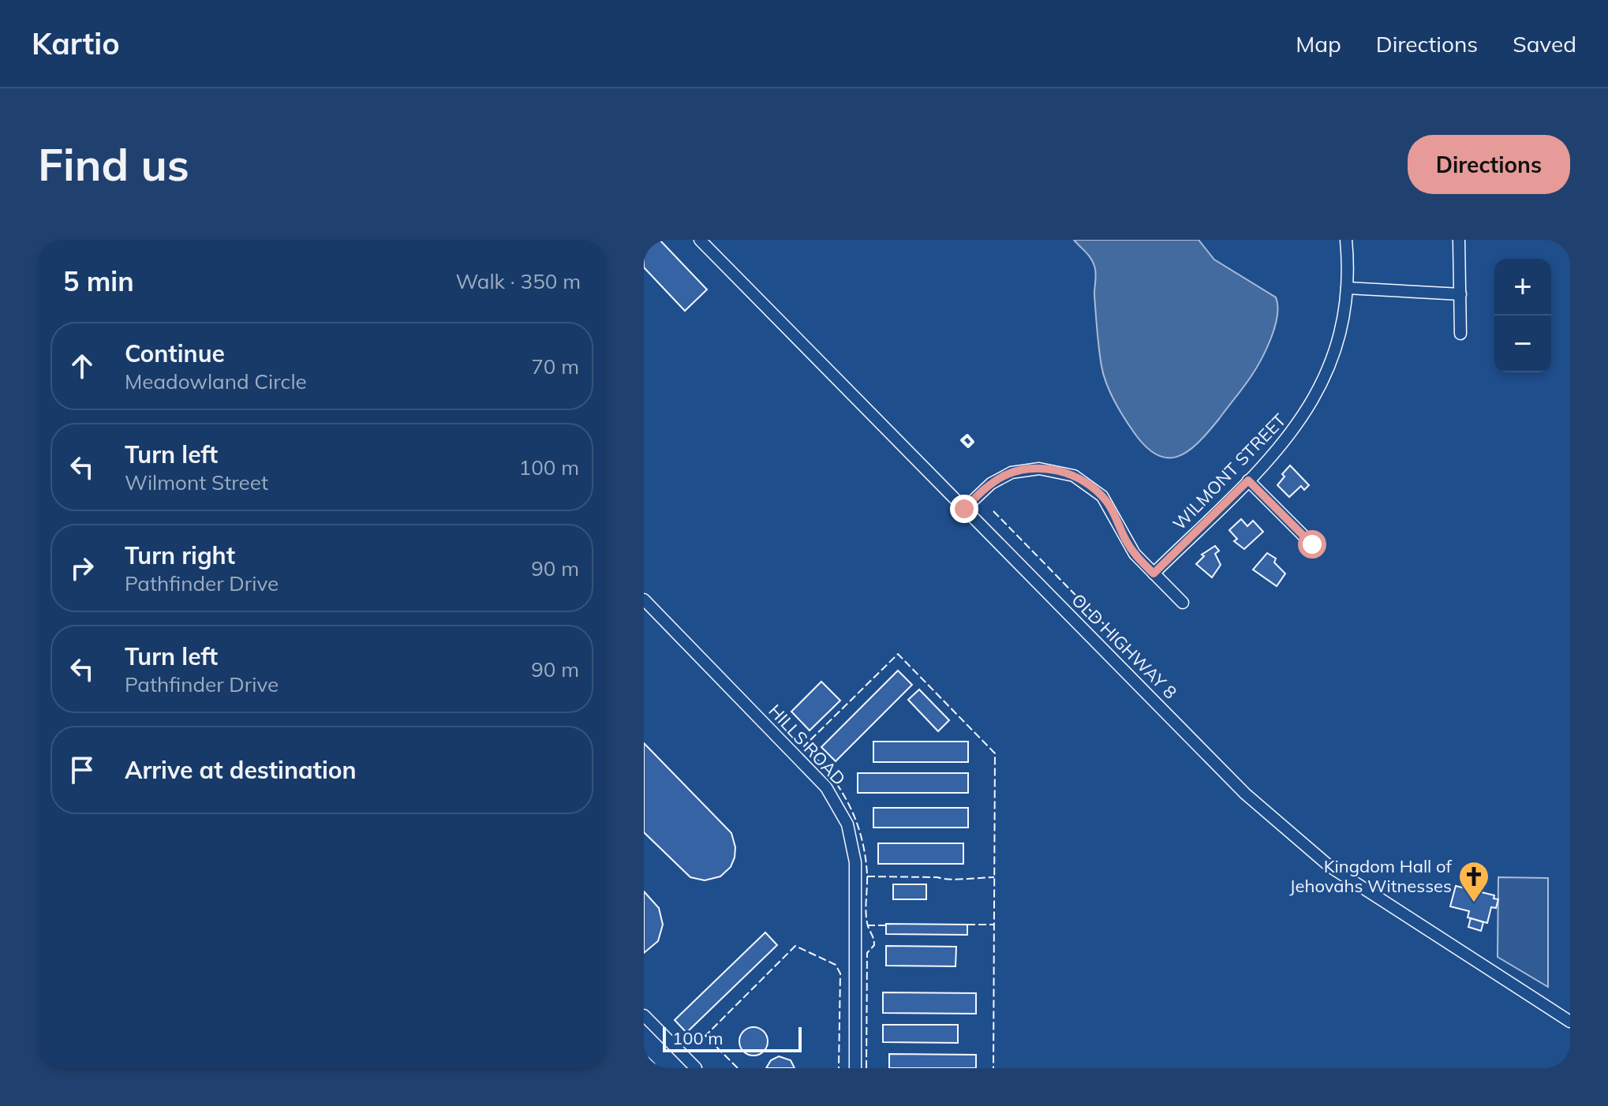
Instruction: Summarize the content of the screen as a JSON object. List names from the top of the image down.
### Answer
{
  "streets": {
    "street": ["WILMONT STREET", "OLD HIGHWAY 8", "HILLS ROAD"]
  },
  "places": {
    "church": ["Kingdom Hall of Jehovahs Witnesses"]
  },
  "scale_bar": "100 m",
  "page": {
    "header": "Kartio",
    "nav": ["Map", "Directions", "Saved"],
    "buttons": "Directions",
    "title": "Find us",
    "heading": ["5 min", "Walk · 350 m"],
    "map_buttons": ["+", "−"],
    "list": [
      ["Continue", "Meadowland Circle", "70 m"],
      ["Turn left", "Wilmont Street", "100 m"],
      ["Turn right", "Pathfinder Drive", "90 m"],
      ["Turn left", "Pathfinder Drive", "90 m"],
      "Arrive at destination"
    ],
    "scale": "100 m"
  }
}
